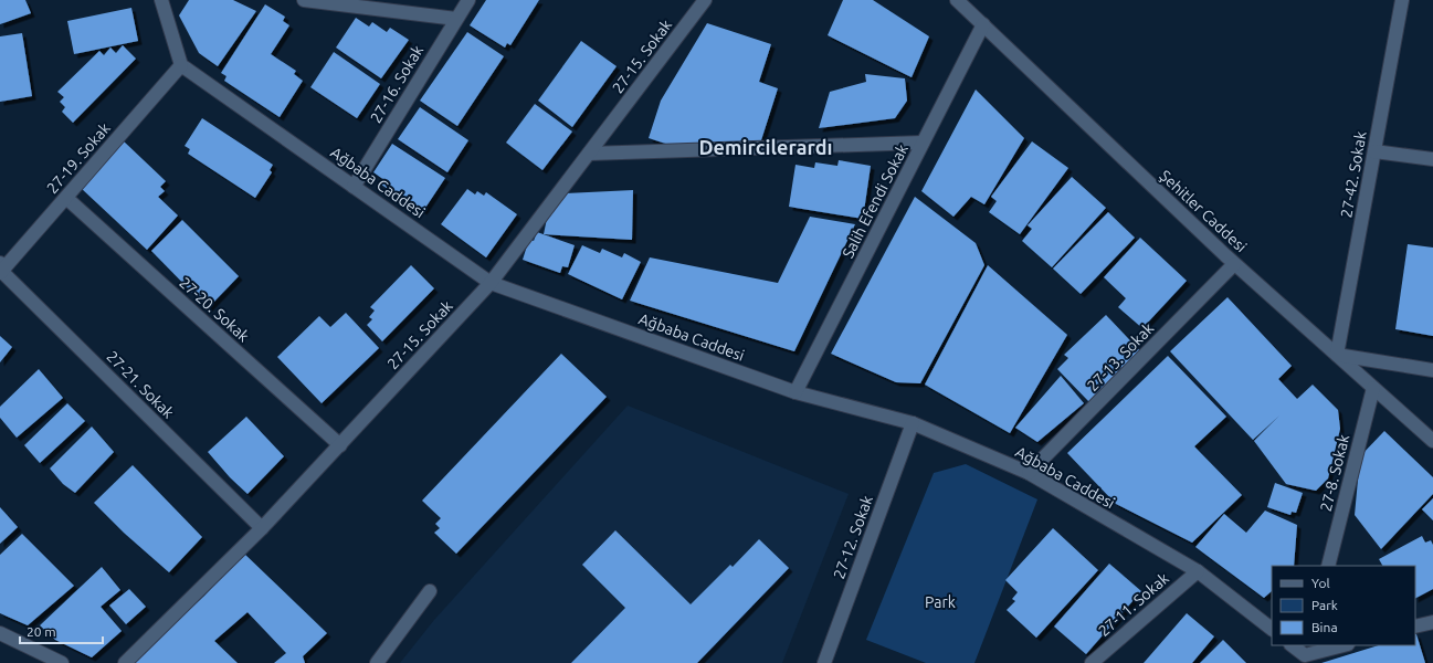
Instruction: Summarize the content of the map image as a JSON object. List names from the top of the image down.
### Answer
{
  "streets": {
    "street": [
      "27-15. Sokak",
      "27-16. Sokak",
      "27-19. Sokak",
      "27-42. Sokak",
      "Ağbaba Caddesi",
      "Salih Efendi Sokak",
      "Şehitler Caddesi",
      "27-20. Sokak",
      "27-13. Sokak",
      "27-21. Sokak",
      "27-8. Sokak",
      "27-12. Sokak",
      "27-11. Sokak"
    ]
  },
  "crossings": [
    ["27-15. Sokak", "Ağbaba Caddesi"],
    ["27-15. Sokak", "27-20. Sokak"],
    ["27-15. Sokak", "27-21. Sokak"],
    ["27-16. Sokak", "Ağbaba Caddesi"],
    ["27-19. Sokak", "Ağbaba Caddesi"],
    ["27-19. Sokak", "27-20. Sokak"],
    ["27-19. Sokak", "27-21. Sokak"],
    ["27-42. Sokak", "Şehitler Caddesi"],
    ["Ağbaba Caddesi", "Salih Efendi Sokak"],
    ["Ağbaba Caddesi", "27-13. Sokak"],
    ["Ağbaba Caddesi", "27-12. Sokak"],
    ["Ağbaba Caddesi", "27-11. Sokak"],
    ["Salih Efendi Sokak", "Şehitler Caddesi"],
    ["Şehitler Caddesi", "27-13. Sokak"],
    ["Şehitler Caddesi", "27-8. Sokak"]
  ],
  "districts": ["Demircilerardı"],
  "parks": ["Park"],
  "legend": ["Yol", "Park", "Bina"],
  "scale_bar": "20 m"
}
